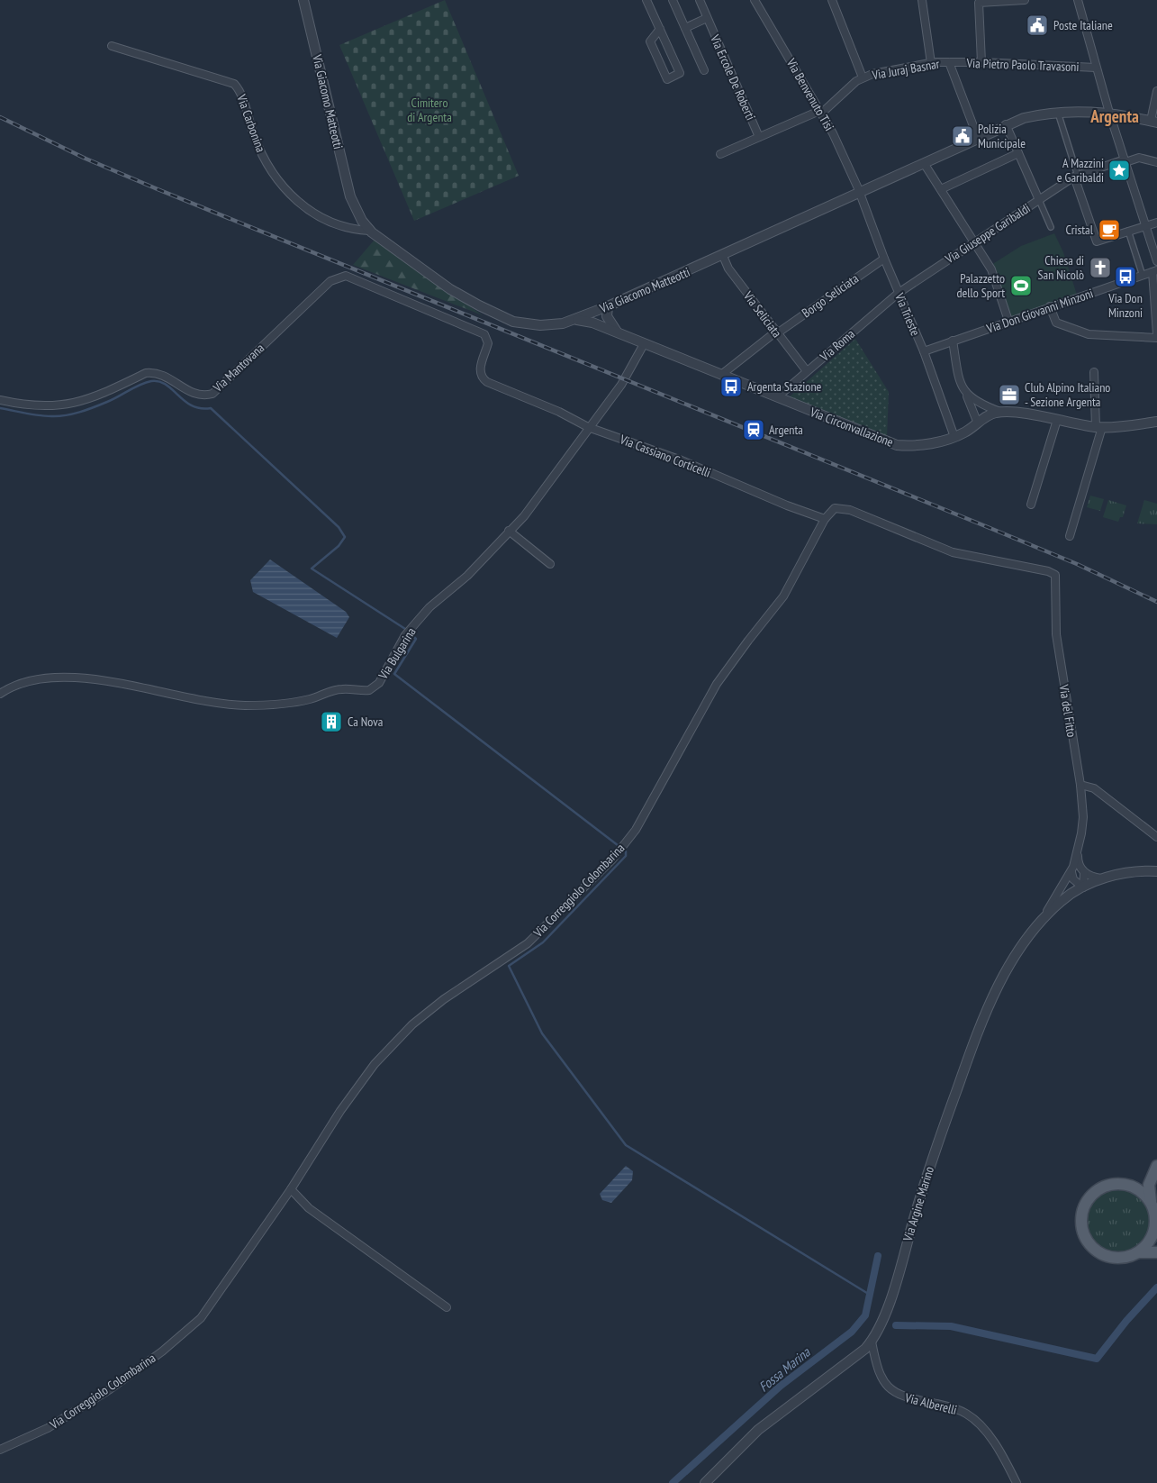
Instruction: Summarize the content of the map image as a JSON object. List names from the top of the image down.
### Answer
{
  "streets": {
    "street": [
      "Via Pietro Paolo Travasoni",
      "Via Juraj Basnar",
      "Via Ercole De Roberti",
      "Via Benvenuto Tisi",
      "Via Giacomo Matteotti",
      "Via Carbonina",
      "Via Giuseppe Garibaldi",
      "Borgo Seliciata",
      "Via Don Giovanni Minzoni",
      "Via Seliciata",
      "Via Trieste",
      "Via Roma",
      "Via Mantovana",
      "Via Circonvallazione",
      "Via Cassiano Corticelli",
      "Via Bulgarina",
      "Via del Fitto",
      "Via Correggiolo Colombarina",
      "Via Argine Marino",
      "Via Alberelli"
    ]
  },
  "crossings": [
    ["Via Pietro Paolo Travasoni", "Via Juraj Basnar"],
    ["Via Juraj Basnar", "Via Ercole De Roberti"],
    ["Via Juraj Basnar", "Via Benvenuto Tisi"],
    ["Via Benvenuto Tisi", "Via Giacomo Matteotti"],
    ["Via Benvenuto Tisi", "Via Trieste"],
    ["Via Giacomo Matteotti", "Via Carbonina"],
    ["Via Giacomo Matteotti", "Via Seliciata"],
    ["Via Giacomo Matteotti", "Via Trieste"],
    ["Via Giacomo Matteotti", "Via Circonvallazione"],
    ["Via Giuseppe Garibaldi", "Via Trieste"],
    ["Via Giuseppe Garibaldi", "Via Roma"],
    ["Borgo Seliciata", "Via Seliciata"],
    ["Borgo Seliciata", "Via Trieste"],
    ["Borgo Seliciata", "Via Circonvallazione"],
    ["Via Don Giovanni Minzoni", "Via Trieste"],
    ["Via Seliciata", "Via Roma"],
    ["Via Trieste", "Via Roma"],
    ["Via Trieste", "Via Circonvallazione"],
    ["Via Roma", "Via Circonvallazione"],
    ["Via Mantovana", "Via Cassiano Corticelli"],
    ["Via Circonvallazione", "Via Bulgarina"],
    ["Via Cassiano Corticelli", "Via Bulgarina"],
    ["Via Cassiano Corticelli", "Via del Fitto"],
    ["Via Cassiano Corticelli", "Via Correggiolo Colombarina"],
    ["Via del Fitto", "Via Correggiolo Colombarina"],
    ["Via del Fitto", "Via Argine Marino"],
    ["Via Argine Marino", "Via Alberelli"]
  ],
  "districts": ["Argenta"],
  "water": ["Fossa Marina"],
  "parks": ["Cimitero di Argenta"],
  "places": {
    "public building": ["Poste Italiane", "Polizia Municipale"],
    "place": ["A Mazzini e Garibaldi"],
    "cafe": ["Cristal"],
    "church": ["Chiesa di San Nicolò"],
    "bus stop": ["Via Don Minzoni", "Argenta Stazione"],
    "sports": ["Palazzetto dello Sport"],
    "office": ["Club Alpino Italiano - Sezione Argenta"],
    "station": ["Argenta"],
    "building": ["Ca Nova"]
  }
}
